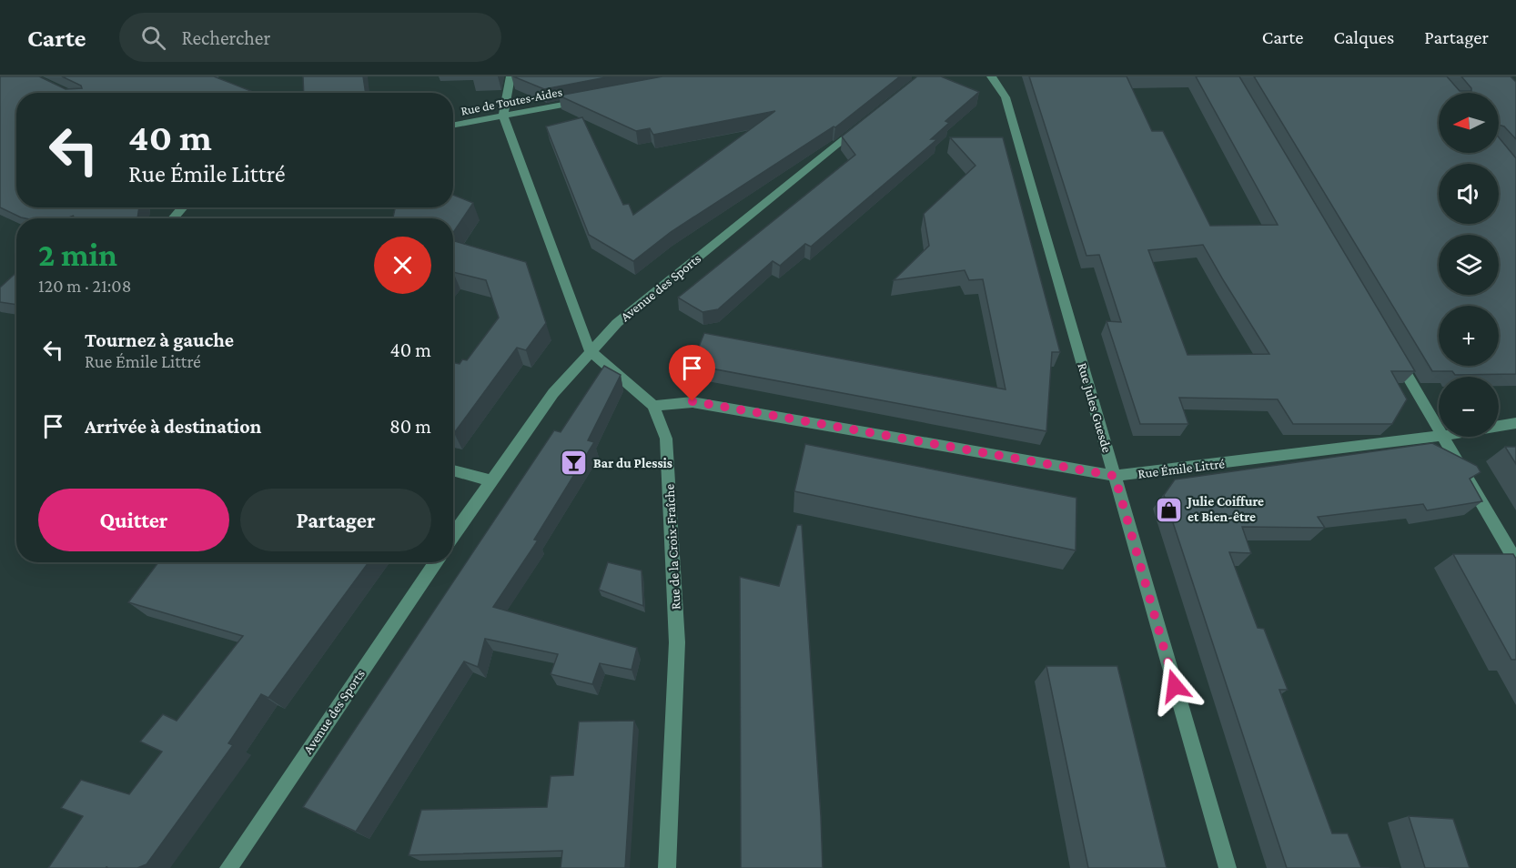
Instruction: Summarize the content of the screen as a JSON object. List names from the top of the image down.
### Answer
{
  "streets": {
    "street": [
      "Rue de Toutes-Aides",
      "Avenue des Sports",
      "Rue Jules Guesde",
      "Rue Émile Littré",
      "Rue de la Croix-Fraîche"
    ]
  },
  "crossings": [
    ["Rue de Toutes-Aides", "Rue de la Croix-Fraîche"],
    ["Avenue des Sports", "Rue de la Croix-Fraîche"],
    ["Rue Jules Guesde", "Rue Émile Littré"],
    ["Rue Émile Littré", "Rue de la Croix-Fraîche"]
  ],
  "places": {
    "bar": ["Bar du Plessis"],
    "shop": ["Julie Coiffure et Bien-être"]
  },
  "north": "left",
  "page": {
    "header": "Carte",
    "search": "Rechercher",
    "nav": ["Carte", "Calques", "Partager"],
    "map_buttons": ["+", "−"],
    "turn": ["40 m", "Rue Émile Littré"],
    "heading": ["2 min", "120 m · 21:08"],
    "list": [
      {
        "name": "Tournez à gauche",
        "note": "Rue Émile Littré",
        "value": "40 m"
      },
      {
        "name": "Arrivée à destination",
        "value": "80 m"
      }
    ],
    "buttons": ["Quitter", "Partager"]
  }
}
